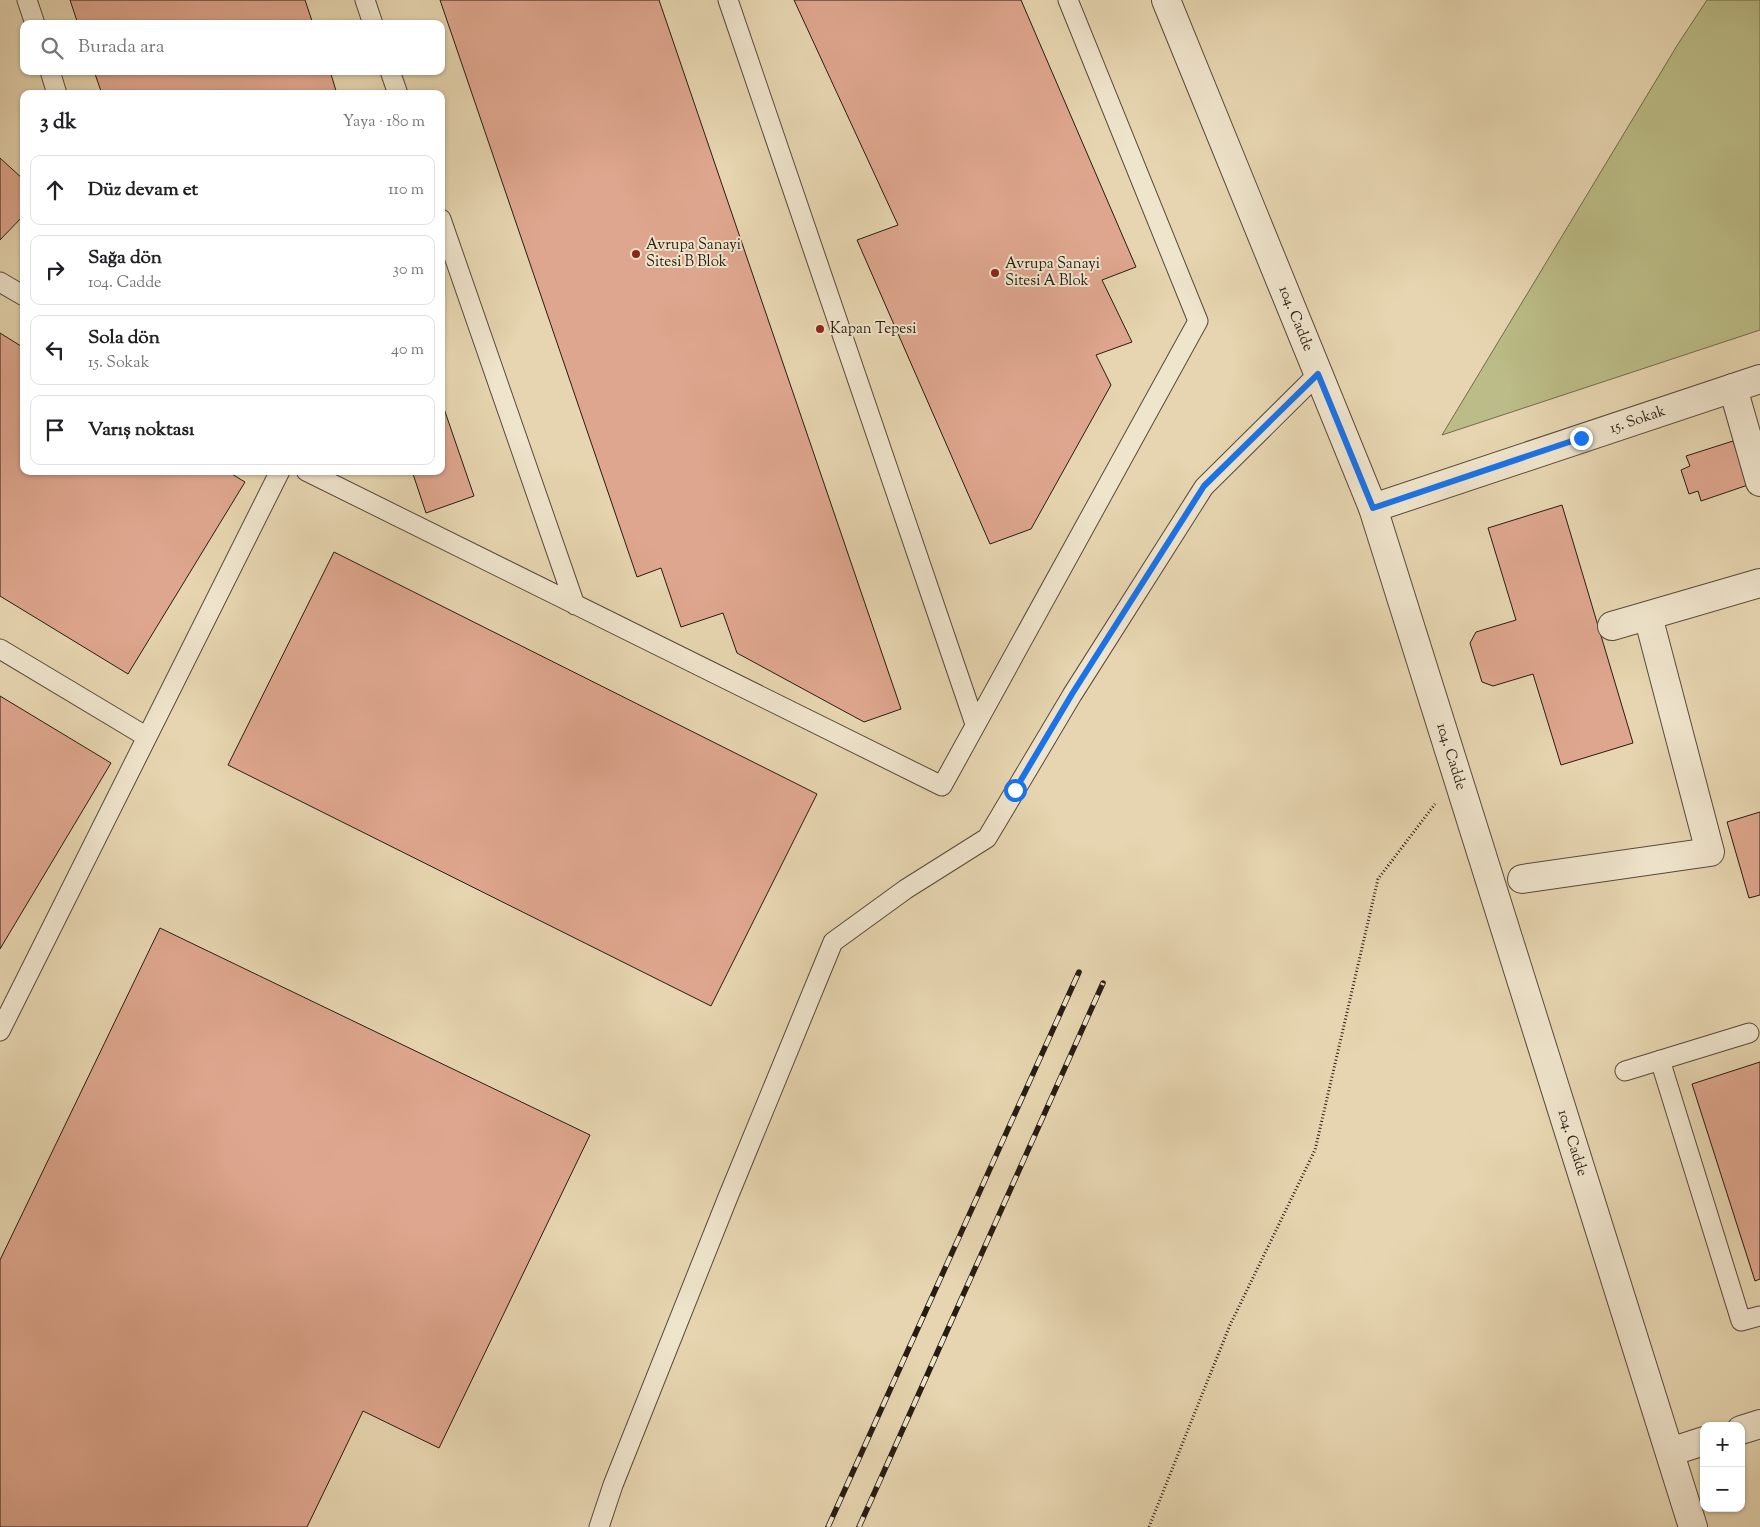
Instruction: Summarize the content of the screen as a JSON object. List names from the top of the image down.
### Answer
{
  "streets": {
    "street": ["104. Cadde", "15. Sokak"]
  },
  "crossings": [
    ["104. Cadde", "15. Sokak"]
  ],
  "places": ["Avrupa Sanayi Sitesi B Blok", "Avrupa Sanayi Sitesi A Blok", "Kapan Tepesi"],
  "page": {
    "search": "Burada ara",
    "heading": ["3 dk", "Yaya · 180 m"],
    "list": [
      ["Düz devam et", "110 m"],
      ["Sağa dön", "104. Cadde", "30 m"],
      ["Sola dön", "15. Sokak", "40 m"],
      "Varış noktası"
    ],
    "map_buttons": ["+", "−"]
  }
}
